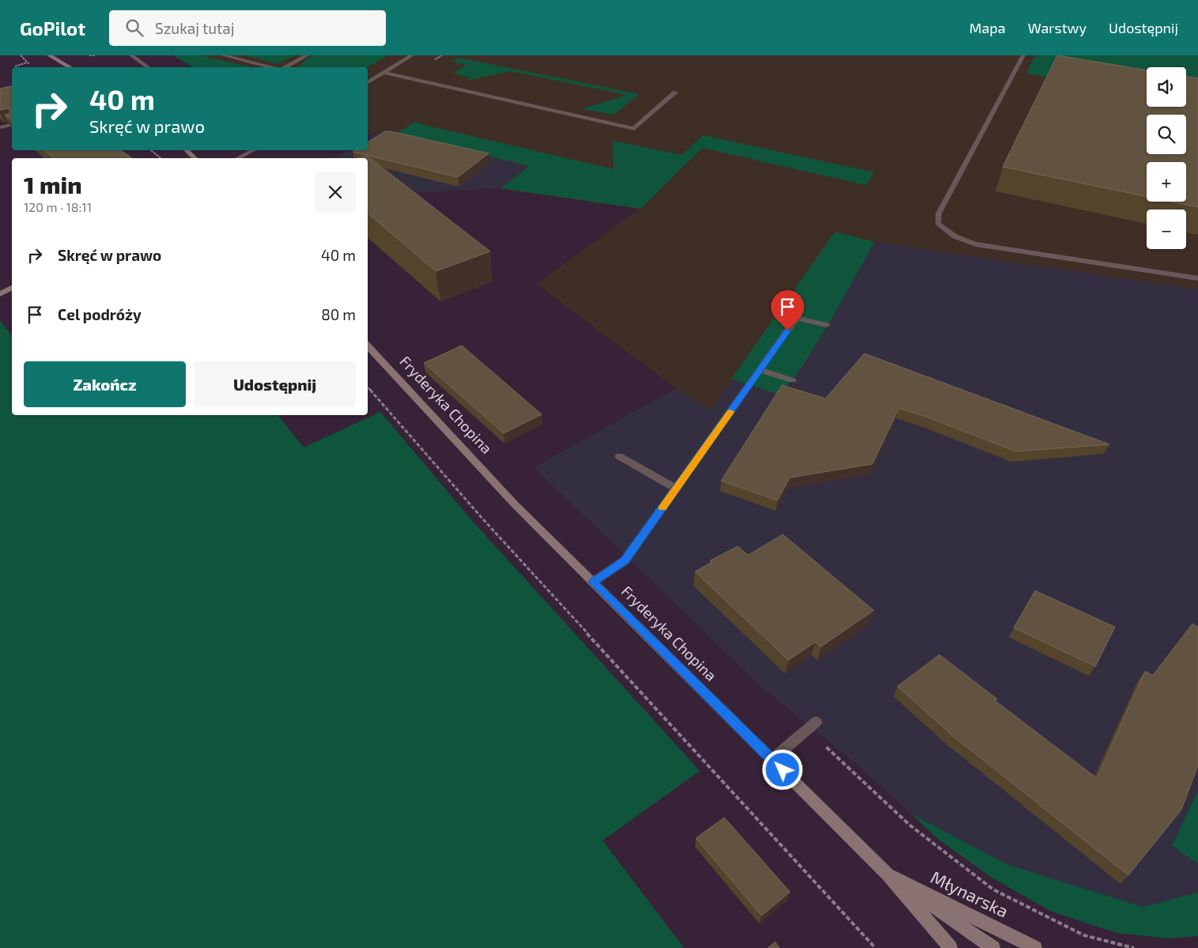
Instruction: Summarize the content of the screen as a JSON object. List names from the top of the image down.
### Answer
{
  "streets": {
    "main road": ["Fryderyka Chopina", "Młynarska"]
  },
  "crossings": [
    ["Fryderyka Chopina", "Młynarska"]
  ],
  "page": {
    "header": "GoPilot",
    "search": "Szukaj tutaj",
    "nav": ["Mapa", "Warstwy", "Udostępnij"],
    "map_buttons": ["+", "−"],
    "turn": ["40 m", "Skręć w prawo"],
    "heading": ["1 min", "120 m · 18:11"],
    "list": [
      {
        "name": "Skręć w prawo",
        "value": "40 m"
      },
      {
        "name": "Cel podróży",
        "value": "80 m"
      }
    ],
    "buttons": ["Zakończ", "Udostępnij"]
  }
}
